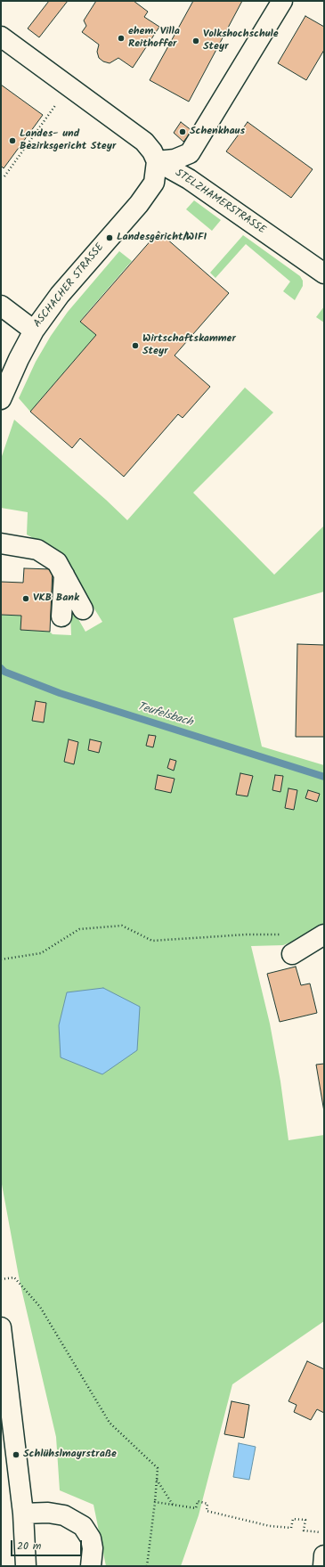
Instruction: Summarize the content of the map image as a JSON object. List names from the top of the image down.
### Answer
{
  "streets": {
    "street": ["STELZHAMERSTRASSE", "ASCHACHER STRASSE"]
  },
  "crossings": [
    ["STELZHAMERSTRASSE", "ASCHACHER STRASSE"]
  ],
  "water": ["Teufelsbach"],
  "places": [
    "ehem. Villa Reithoffer",
    "Volkshochschule Steyr",
    "Schenkhaus",
    "Landes- und Bezirksgericht Steyr",
    "Landesgericht/WIFI",
    "Wirtschaftskammer Steyr",
    "VKB Bank",
    "Schlühslmayrstraße"
  ],
  "scale_bar": "20 m"
}
